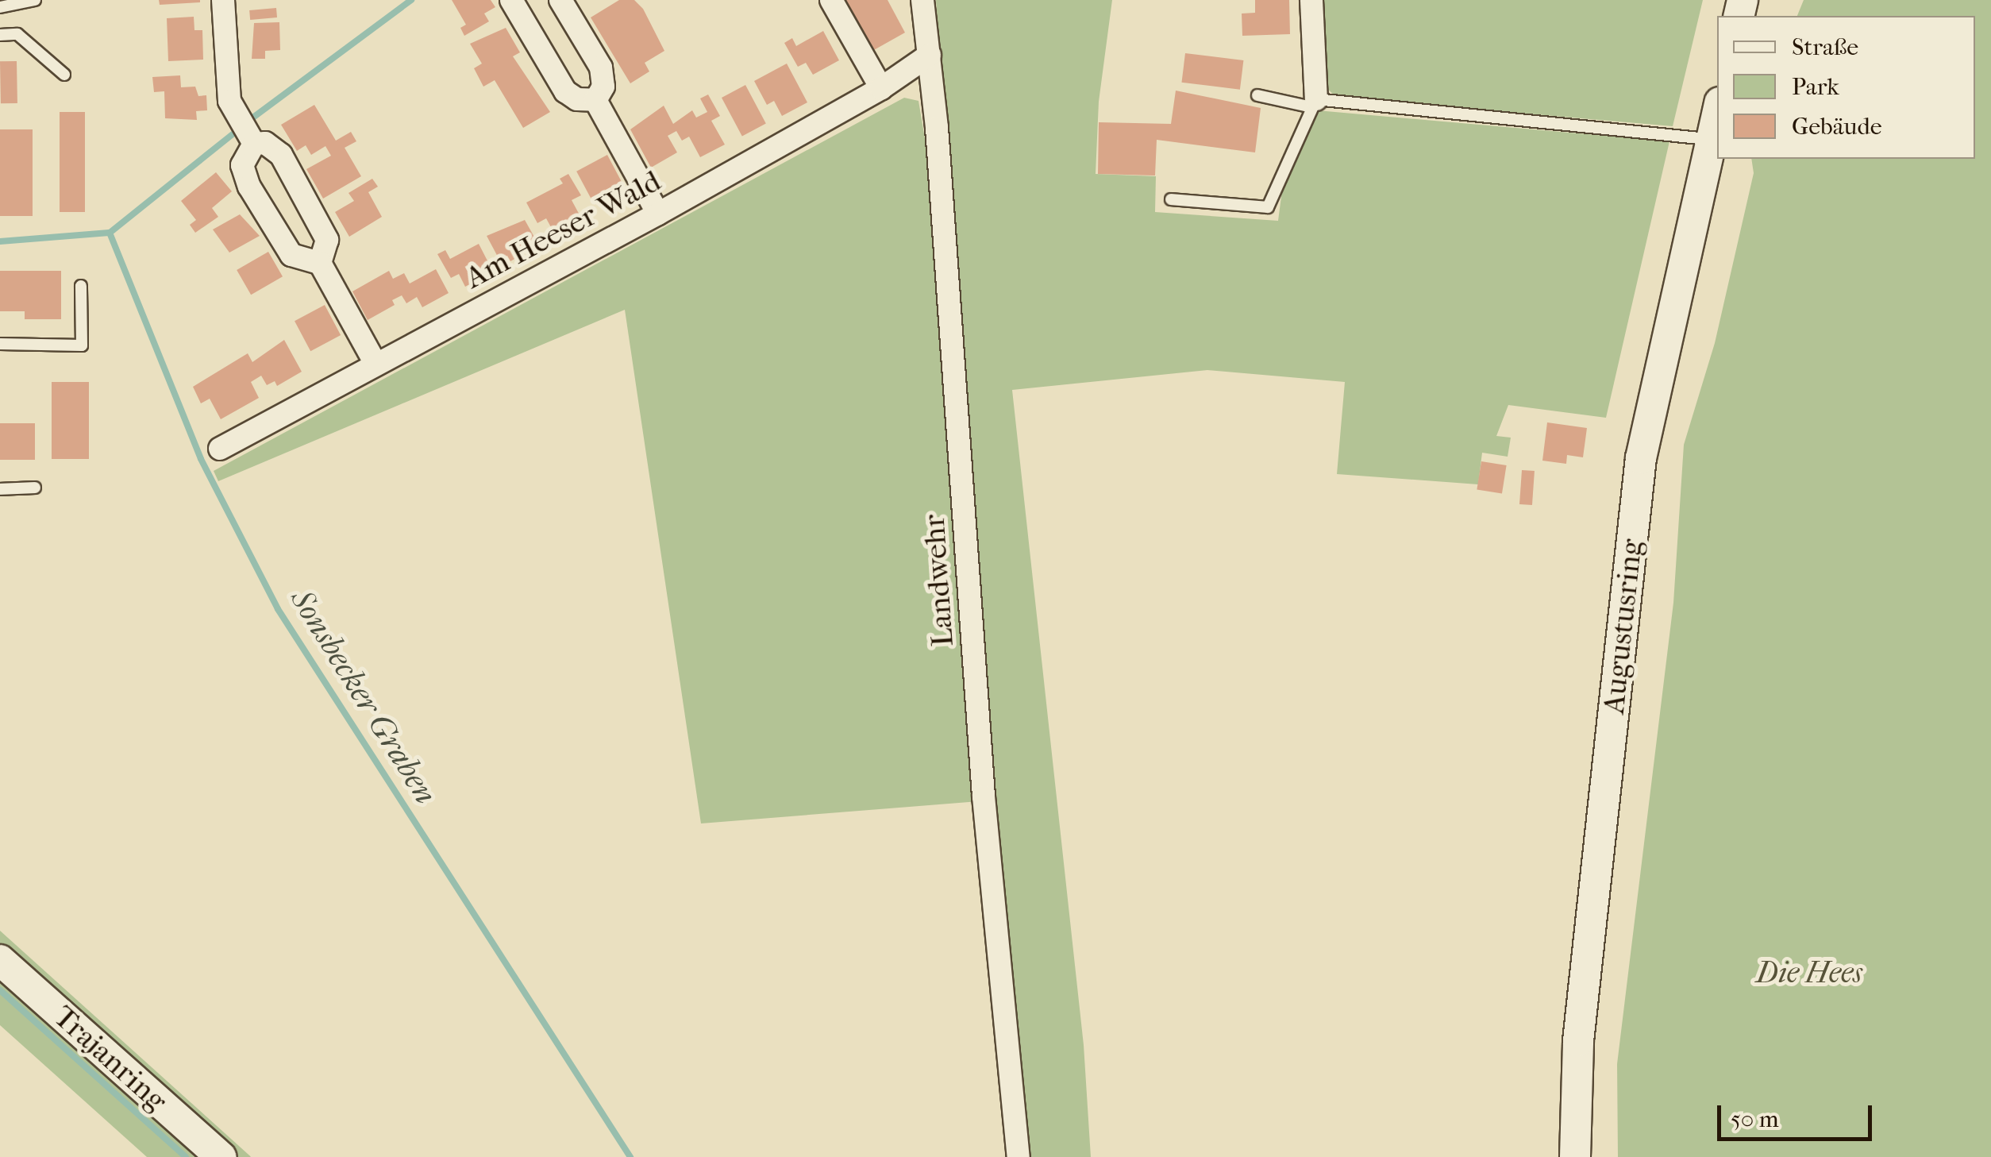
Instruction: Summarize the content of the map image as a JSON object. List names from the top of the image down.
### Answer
{
  "streets": {
    "main road": ["Augustusring", "Trajanring"],
    "street": ["Am Heeser Wald", "Landwehr"]
  },
  "crossings": [
    ["Am Heeser Wald", "Landwehr"]
  ],
  "water": ["Sonsbecker Graben"],
  "parks": ["Die Hees"],
  "legend": ["Straße", "Park", "Gebäude"],
  "scale_bar": "50 m"
}
